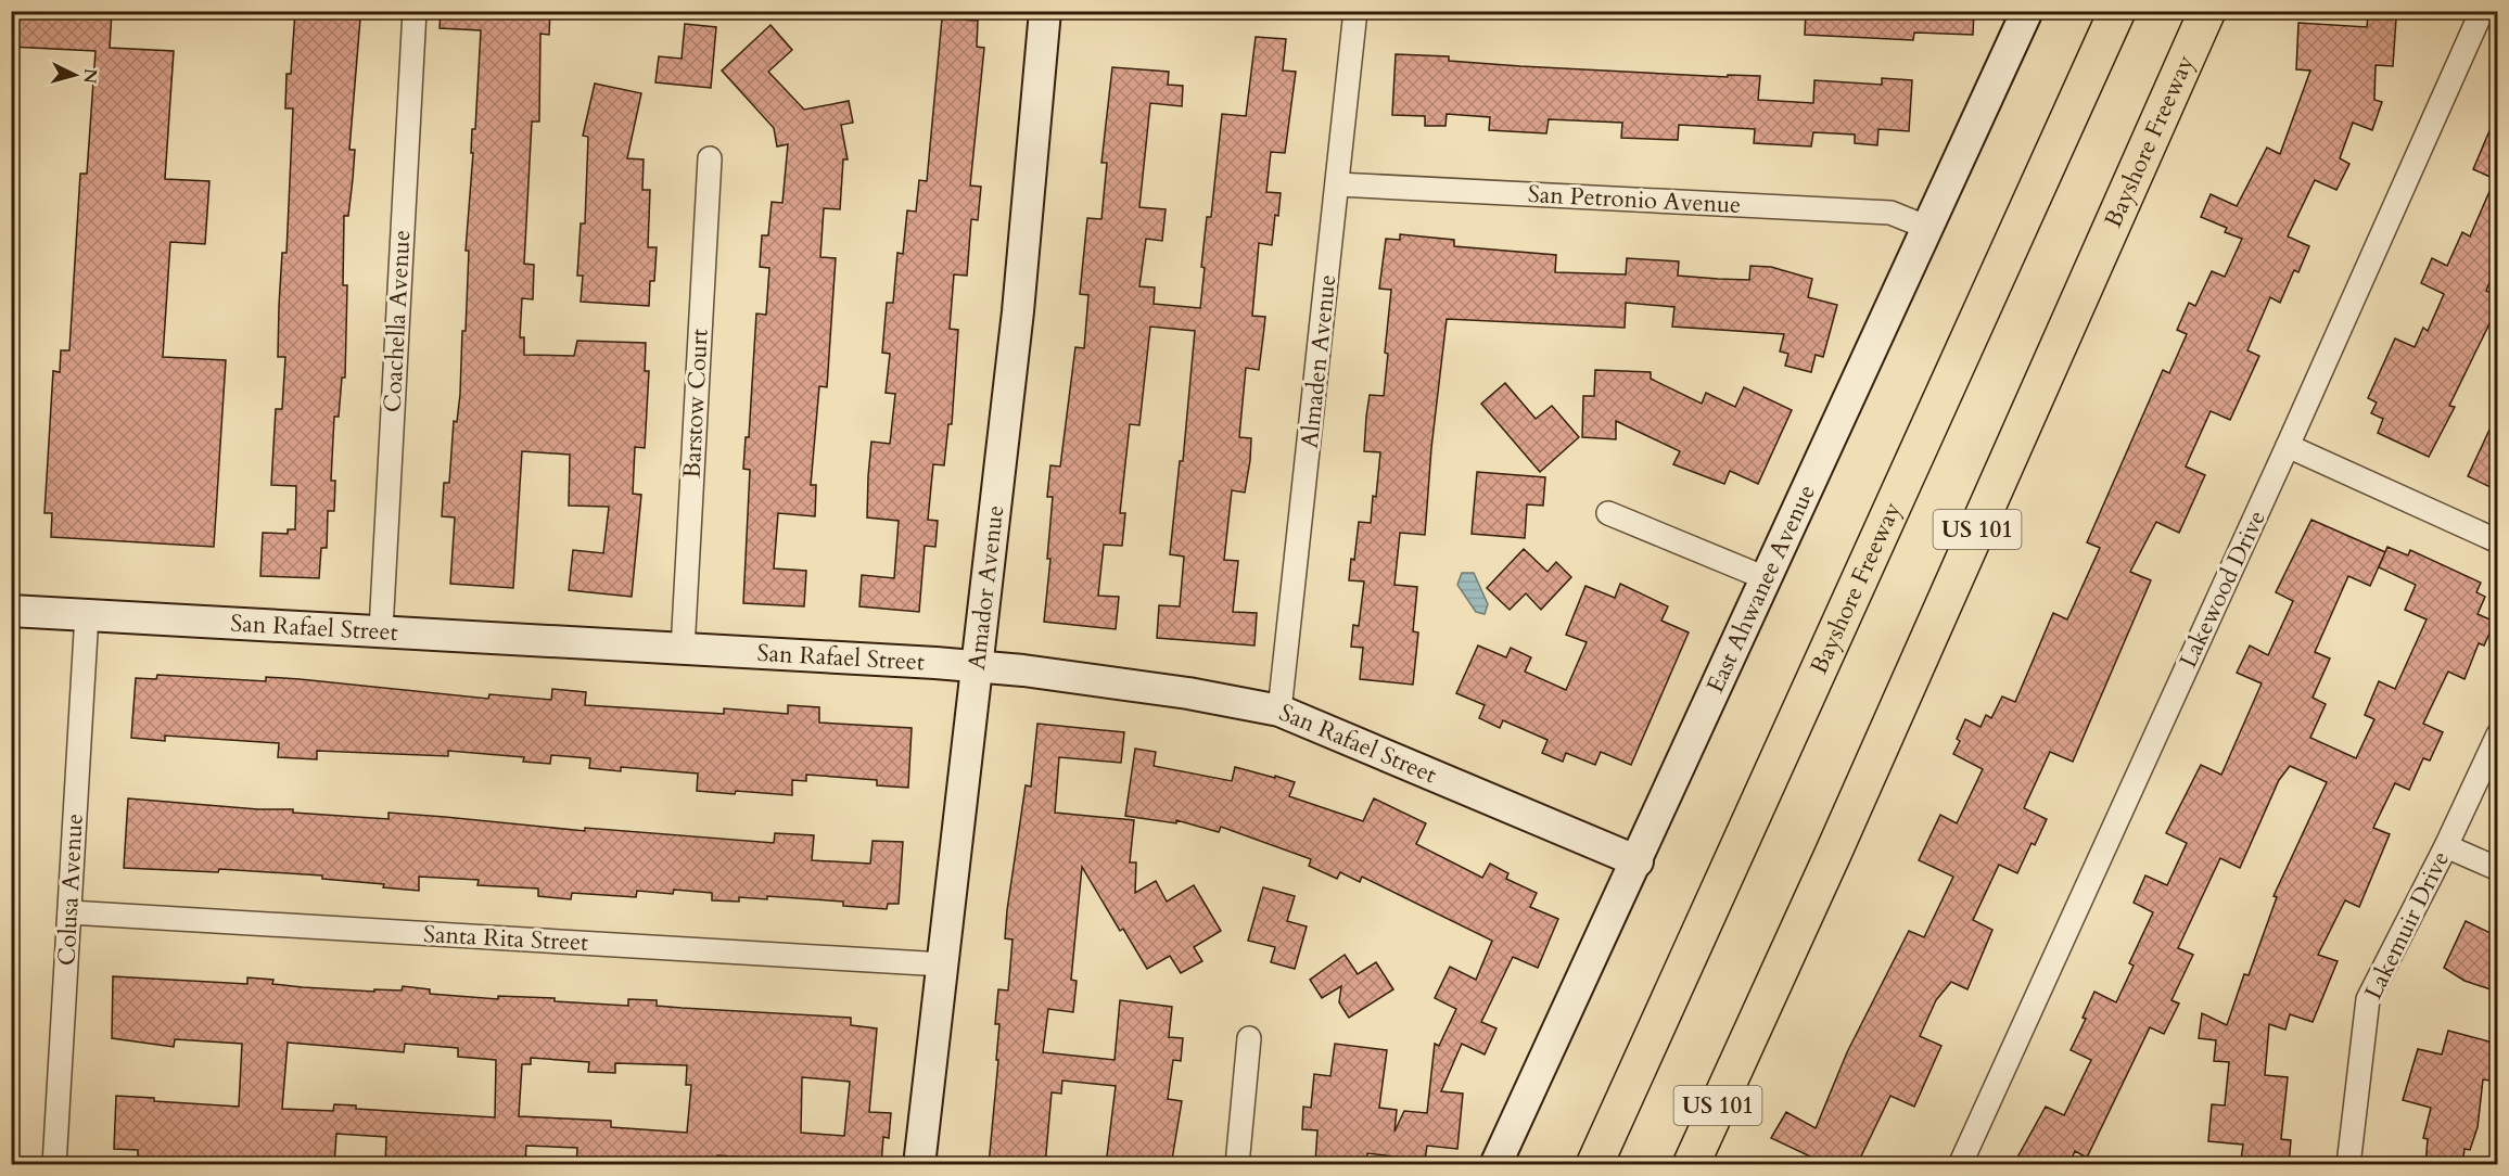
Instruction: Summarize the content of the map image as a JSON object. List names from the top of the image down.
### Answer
{
  "streets": {
    "highway": ["Bayshore Freeway", "US 101"],
    "street": [
      "San Petronio Avenue",
      "Coachella Avenue",
      "Almaden Avenue",
      "Barstow Court",
      "East Ahwanee Avenue",
      "Amador Avenue",
      "Lakewood Drive",
      "San Rafael Street",
      "Colusa Avenue",
      "Lakemuir Drive",
      "Santa Rita Street"
    ]
  },
  "crossings": [
    ["San Petronio Avenue", "Almaden Avenue"],
    ["San Petronio Avenue", "East Ahwanee Avenue"],
    ["Coachella Avenue", "San Rafael Street"],
    ["Almaden Avenue", "San Rafael Street"],
    ["Barstow Court", "San Rafael Street"],
    ["East Ahwanee Avenue", "San Rafael Street"],
    ["Amador Avenue", "San Rafael Street"],
    ["Amador Avenue", "Santa Rita Street"],
    ["San Rafael Street", "Colusa Avenue"],
    ["Colusa Avenue", "Santa Rita Street"]
  ],
  "north": "right"
}
